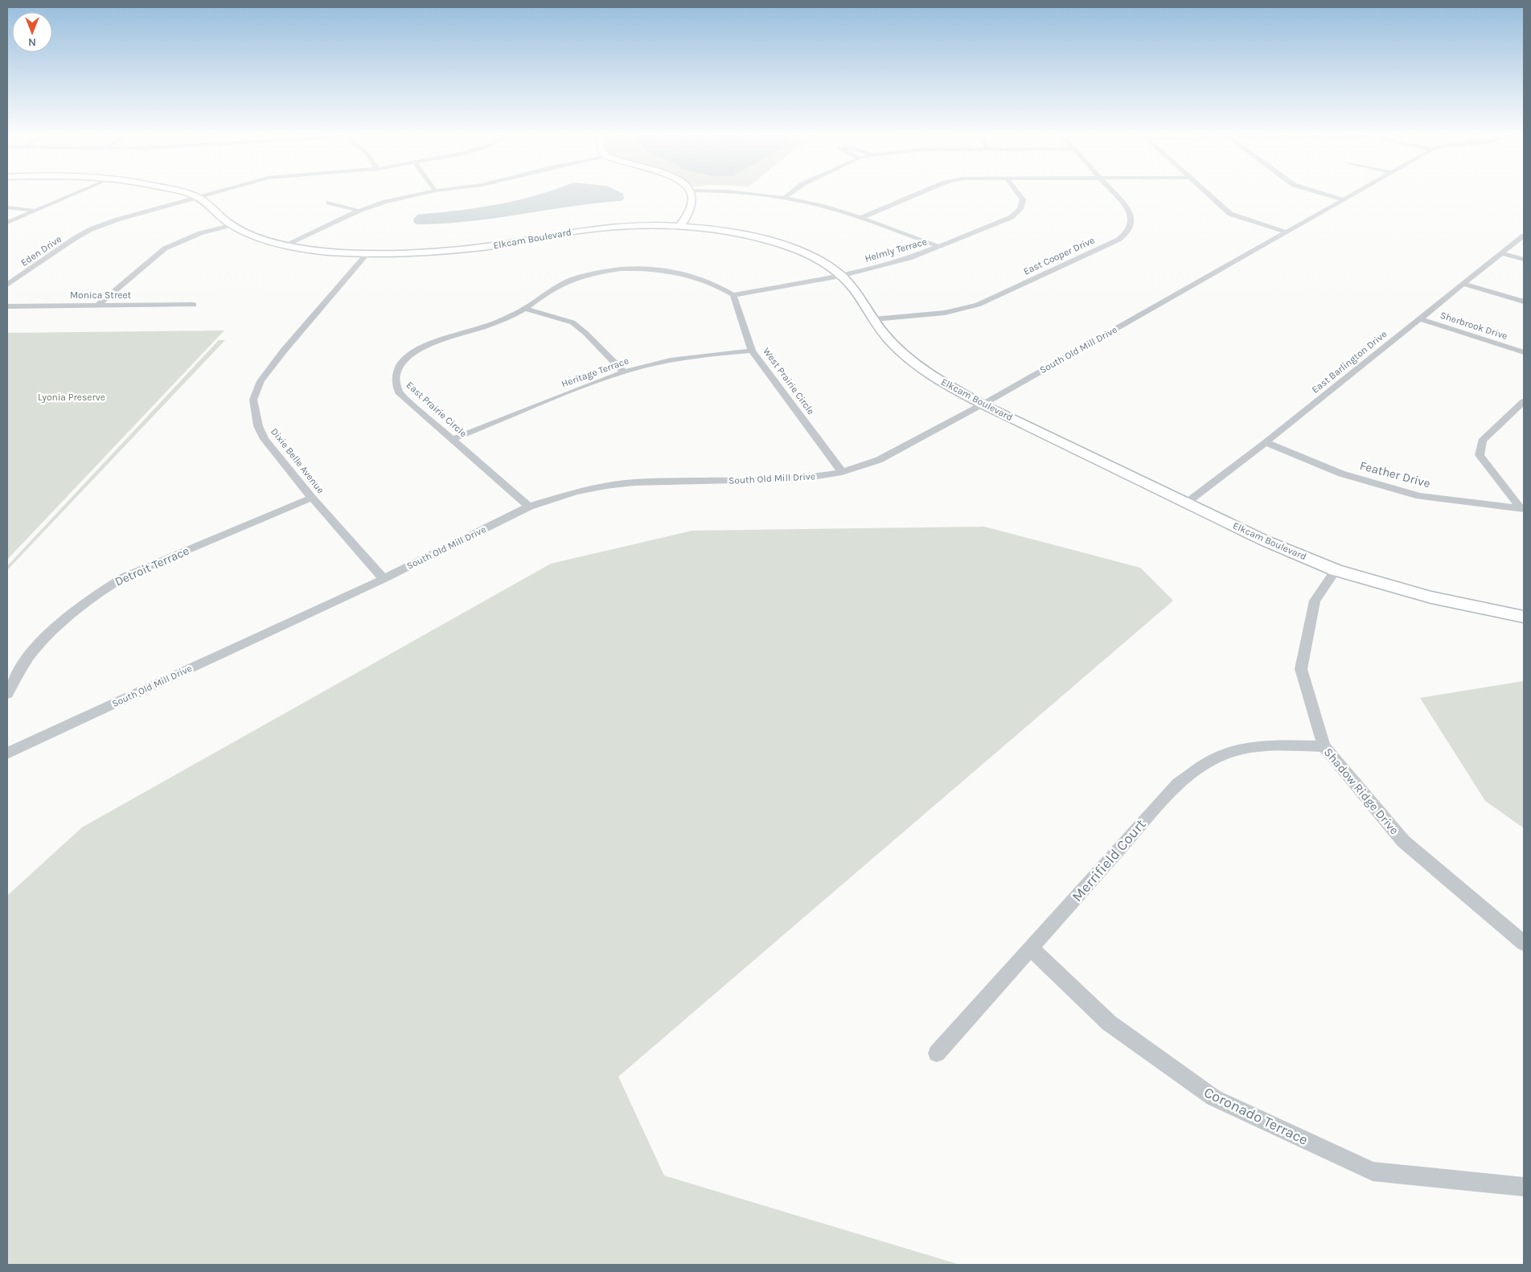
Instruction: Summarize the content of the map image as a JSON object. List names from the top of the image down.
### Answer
{
  "streets": {
    "street": [
      "Elkcam Boulevard",
      "Helmly Terrace",
      "Eden Drive",
      "East Cooper Drive",
      "Monica Street",
      "Sherbrook Drive",
      "South Old Mill Drive",
      "East Barlington Drive",
      "Heritage Terrace",
      "West Prairie Circle",
      "East Prairie Circle",
      "Dixie Belle Avenue",
      "Feather Drive",
      "Detroit Terrace",
      "Shadow Ridge Drive",
      "Merrifield Court",
      "Coronado Terrace"
    ]
  },
  "crossings": [
    ["Elkcam Boulevard", "Helmly Terrace"],
    ["Elkcam Boulevard", "Eden Drive"],
    ["Elkcam Boulevard", "East Cooper Drive"],
    ["Elkcam Boulevard", "South Old Mill Drive"],
    ["Elkcam Boulevard", "East Barlington Drive"],
    ["Elkcam Boulevard", "Dixie Belle Avenue"],
    ["Elkcam Boulevard", "Shadow Ridge Drive"],
    ["Helmly Terrace", "West Prairie Circle"],
    ["Helmly Terrace", "East Prairie Circle"],
    ["Sherbrook Drive", "East Barlington Drive"],
    ["South Old Mill Drive", "West Prairie Circle"],
    ["South Old Mill Drive", "East Prairie Circle"],
    ["South Old Mill Drive", "Dixie Belle Avenue"],
    ["East Barlington Drive", "Feather Drive"],
    ["Heritage Terrace", "West Prairie Circle"],
    ["Heritage Terrace", "East Prairie Circle"],
    ["West Prairie Circle", "East Prairie Circle"],
    ["Dixie Belle Avenue", "Detroit Terrace"],
    ["Shadow Ridge Drive", "Merrifield Court"],
    ["Merrifield Court", "Coronado Terrace"]
  ],
  "parks": ["Lyonia Preserve"],
  "north": "bottom"
}
